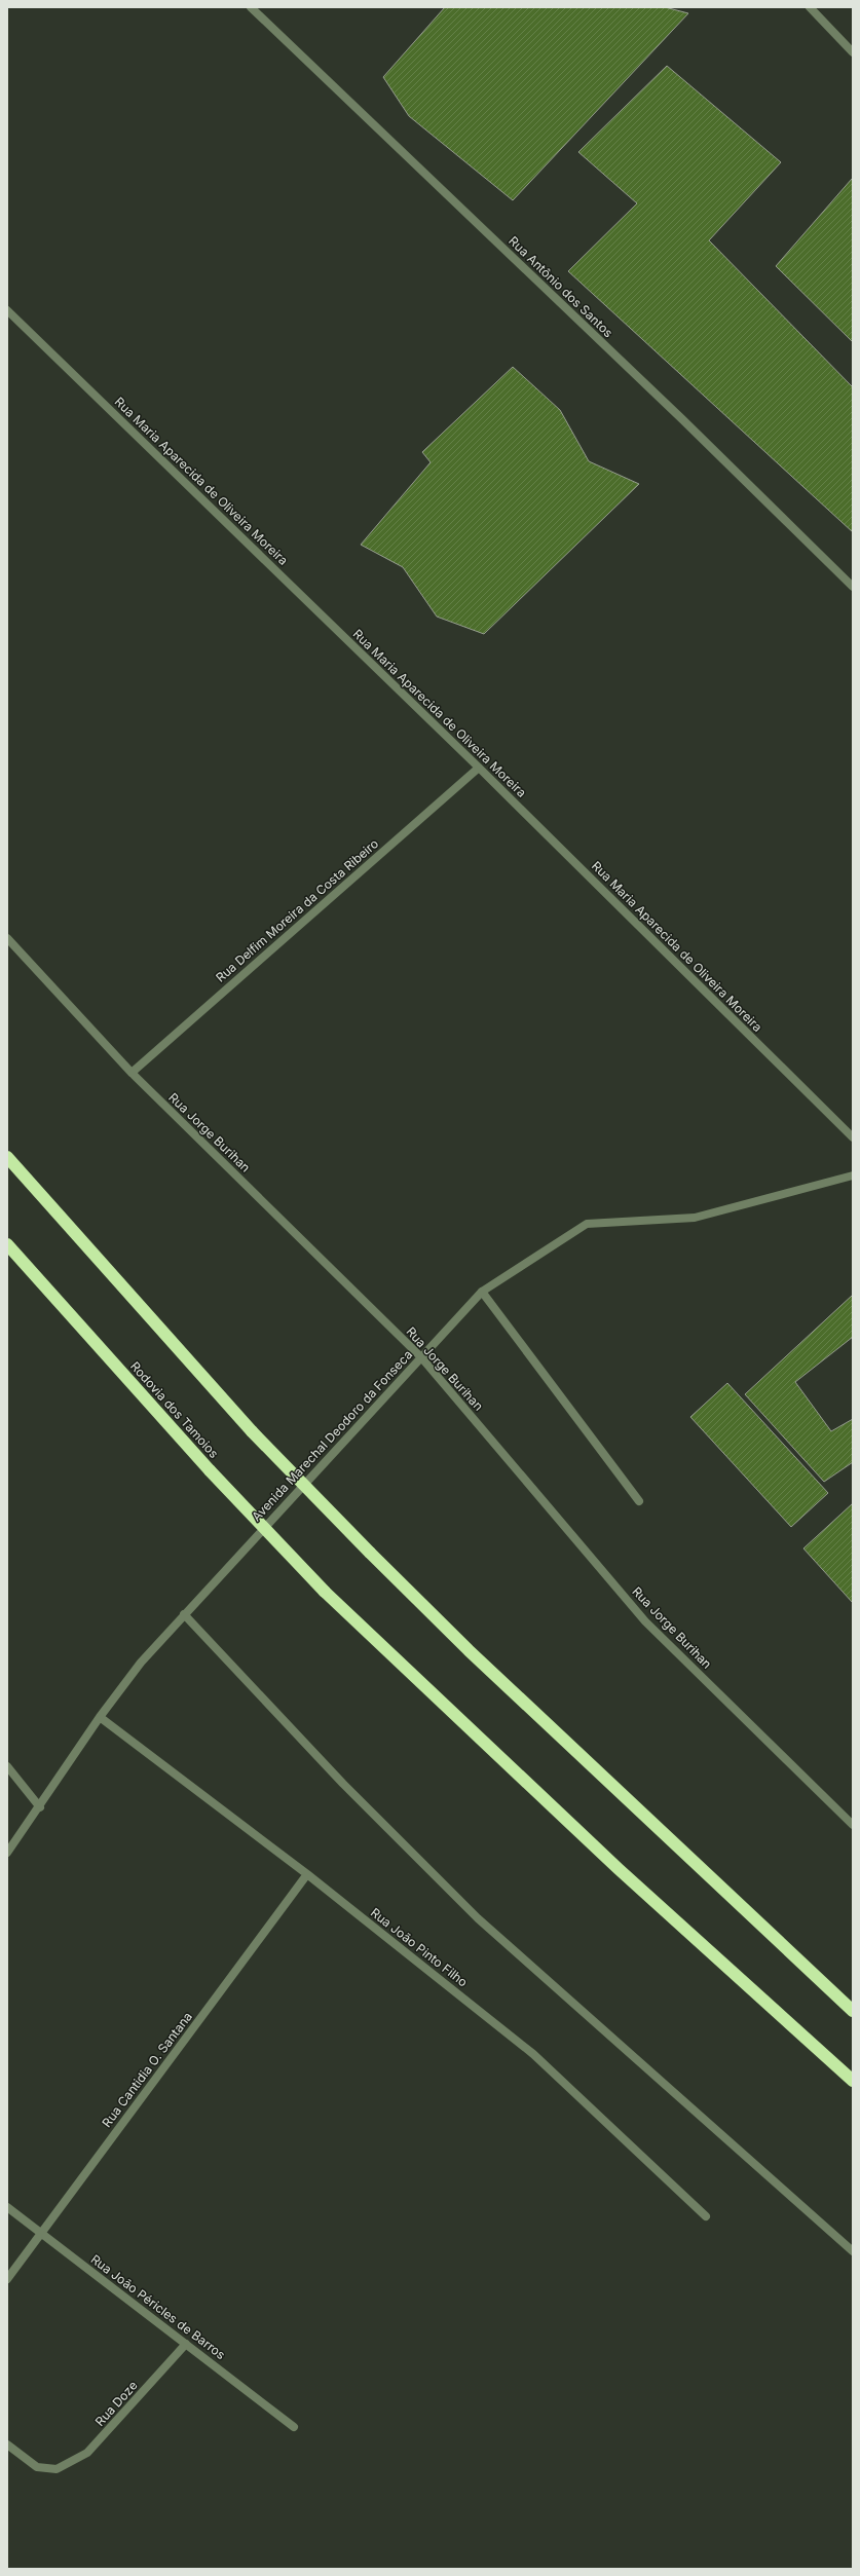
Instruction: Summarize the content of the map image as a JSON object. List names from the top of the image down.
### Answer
{
  "streets": {
    "highway": ["Rodovia dos Tamoios"],
    "street": [
      "Rua Antônio dos Santos",
      "Rua Maria Aparecida de Oliveira Moreira",
      "Rua Delfim Moreira da Costa Ribeiro",
      "Rua Jorge Burihan",
      "Avenida Marechal Deodoro da Fonseca",
      "Rua João Pinto Filho",
      "Rua Cantidia O. Santana",
      "Rua João Péricles de Barros",
      "Rua Doze"
    ]
  },
  "crossings": [
    ["Rua Maria Aparecida de Oliveira Moreira", "Rua Delfim Moreira da Costa Ribeiro"],
    ["Rua Delfim Moreira da Costa Ribeiro", "Rua Jorge Burihan"],
    ["Rua Jorge Burihan", "Avenida Marechal Deodoro da Fonseca"],
    ["Avenida Marechal Deodoro da Fonseca", "Rua João Pinto Filho"],
    ["Rua João Pinto Filho", "Rua Cantidia O. Santana"],
    ["Rua Cantidia O. Santana", "Rua João Péricles de Barros"],
    ["Rua João Péricles de Barros", "Rua Doze"]
  ]
}
